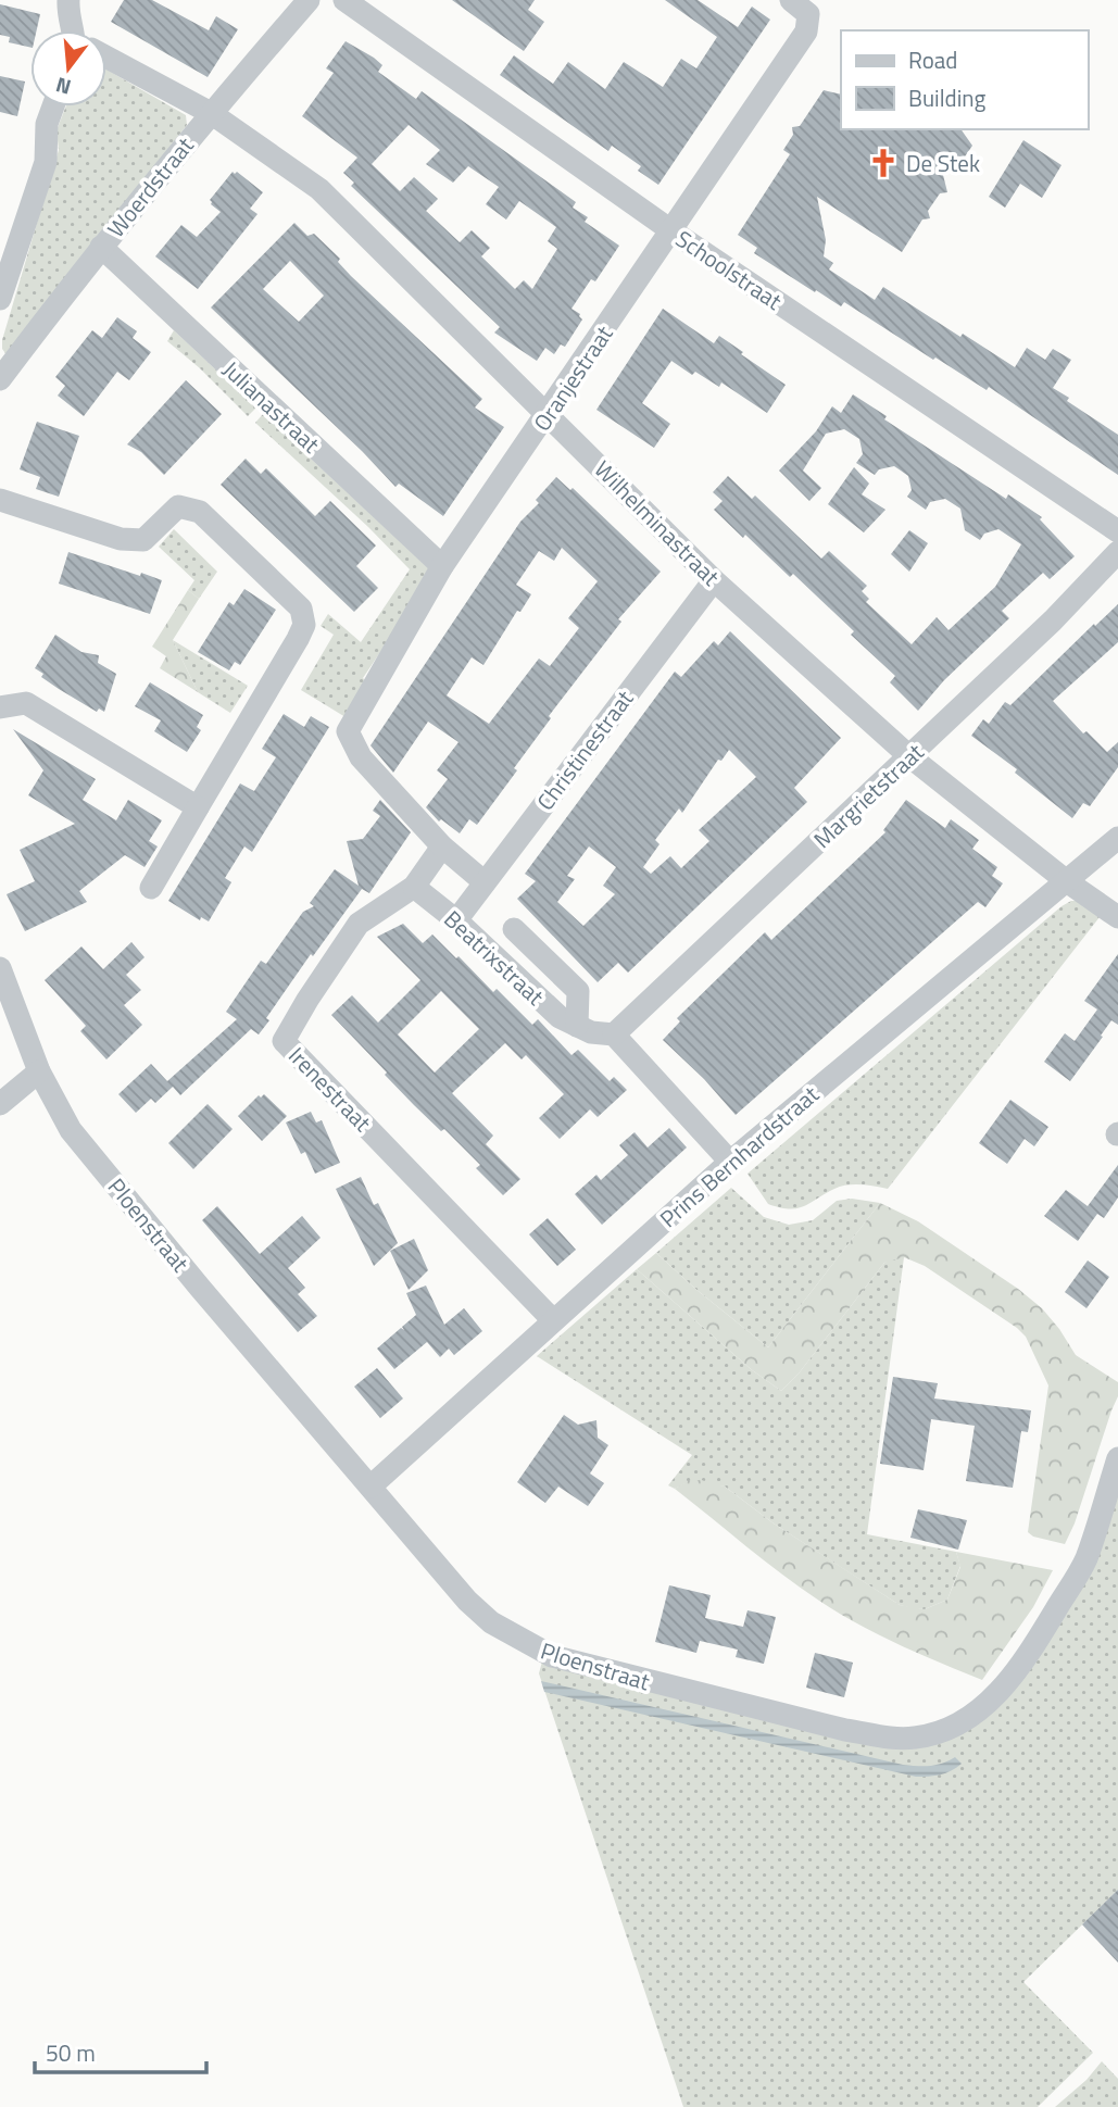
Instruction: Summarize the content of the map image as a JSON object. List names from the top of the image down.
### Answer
{
  "streets": {
    "street": [
      "Woerdstraat",
      "Schoolstraat",
      "Oranjestraat",
      "Julianastraat",
      "Wilhelminastraat",
      "Christinestraat",
      "Margrietstraat",
      "Beatrixstraat",
      "Irenestraat",
      "Prins Bernhardstraat",
      "Ploenstraat"
    ]
  },
  "crossings": [
    ["Woerdstraat", "Julianastraat"],
    ["Woerdstraat", "Wilhelminastraat"],
    ["Schoolstraat", "Oranjestraat"],
    ["Oranjestraat", "Julianastraat"],
    ["Oranjestraat", "Wilhelminastraat"],
    ["Oranjestraat", "Irenestraat"],
    ["Wilhelminastraat", "Christinestraat"],
    ["Wilhelminastraat", "Margrietstraat"],
    ["Wilhelminastraat", "Prins Bernhardstraat"],
    ["Christinestraat", "Beatrixstraat"],
    ["Margrietstraat", "Beatrixstraat"],
    ["Beatrixstraat", "Irenestraat"],
    ["Irenestraat", "Prins Bernhardstraat"],
    ["Prins Bernhardstraat", "Ploenstraat"]
  ],
  "places": {
    "church": ["De Stek"]
  },
  "legend": ["Road", "Building"],
  "scale_bar": "50 m",
  "north": "bottom"
}
